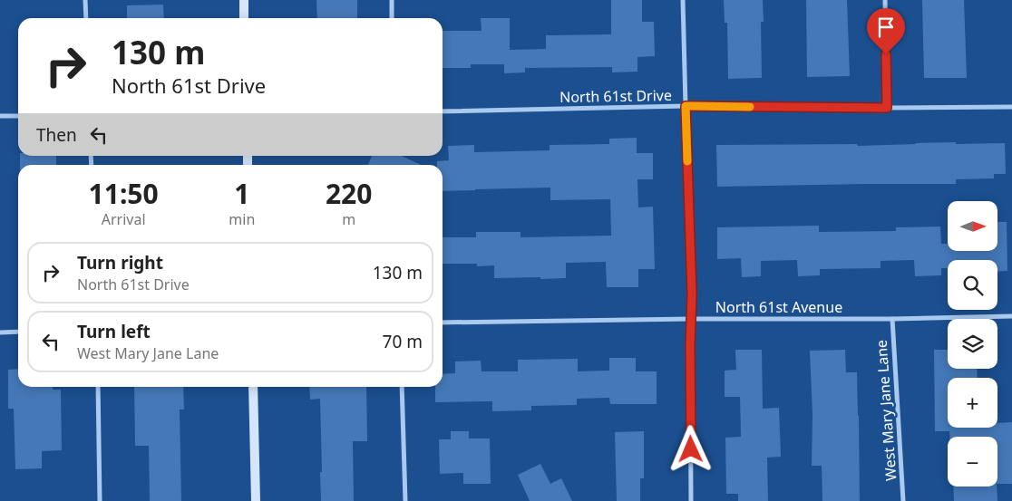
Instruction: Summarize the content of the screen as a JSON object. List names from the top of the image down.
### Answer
{
  "streets": {
    "street": ["North 61st Drive", "North 61st Avenue", "West Mary Jane Lane"]
  },
  "crossings": [
    ["North 61st Avenue", "West Mary Jane Lane"]
  ],
  "north": "right",
  "page": {
    "turn": ["130 m", "North 61st Drive"],
    "then": "Then",
    "eta": [
      "11:50",
      "Arrival",
      "1",
      "min",
      "220",
      "m"
    ],
    "map_buttons": ["+", "−"],
    "list": [
      {
        "name": "Turn right",
        "note": "North 61st Drive",
        "value": "130 m"
      },
      {
        "name": "Turn left",
        "note": "West Mary Jane Lane",
        "value": "70 m"
      }
    ]
  }
}
